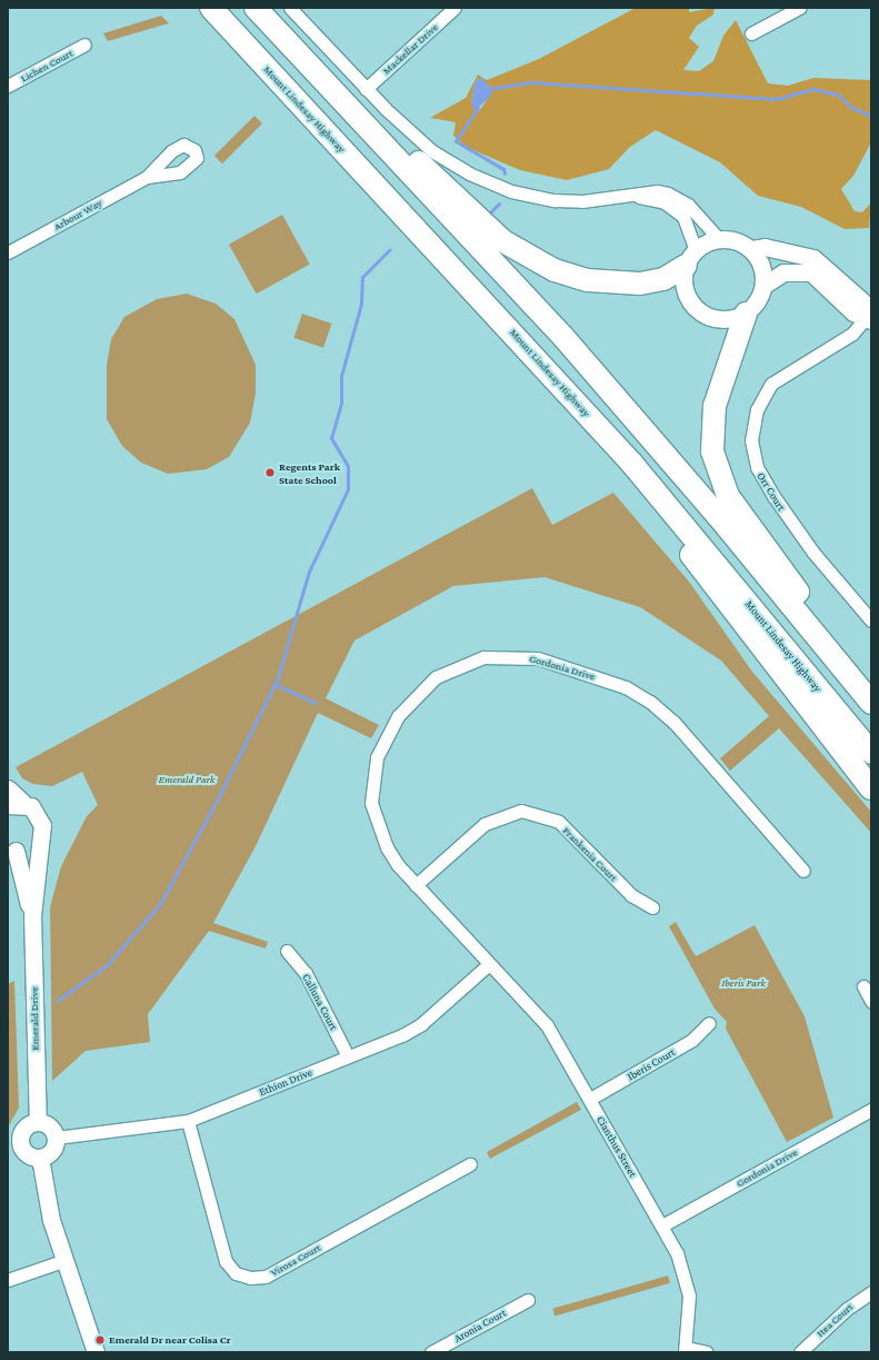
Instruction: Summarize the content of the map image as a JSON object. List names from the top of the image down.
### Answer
{
  "streets": {
    "highway": ["Mount Lindesay Highway"],
    "street": [
      "Mackellar Drive",
      "Lichen Court",
      "Arbour Way",
      "Orr Court",
      "Gordonia Drive",
      "Frankenia Court",
      "Calluna Court",
      "Emerald Drive",
      "Iberis Court",
      "Ethion Drive",
      "Cianthus Street",
      "Virosa Court",
      "Itea Court",
      "Aronia Court"
    ]
  },
  "crossings": [
    ["Gordonia Drive", "Frankenia Court"],
    ["Gordonia Drive", "Ethion Drive"],
    ["Gordonia Drive", "Cianthus Street"],
    ["Calluna Court", "Ethion Drive"],
    ["Emerald Drive", "Ethion Drive"],
    ["Iberis Court", "Cianthus Street"],
    ["Ethion Drive", "Cianthus Street"],
    ["Ethion Drive", "Virosa Court"]
  ],
  "parks": ["Emerald Park", "Iberis Park"],
  "places": ["Regents Park State School", "Emerald Dr near Colisa Cr"]
}
